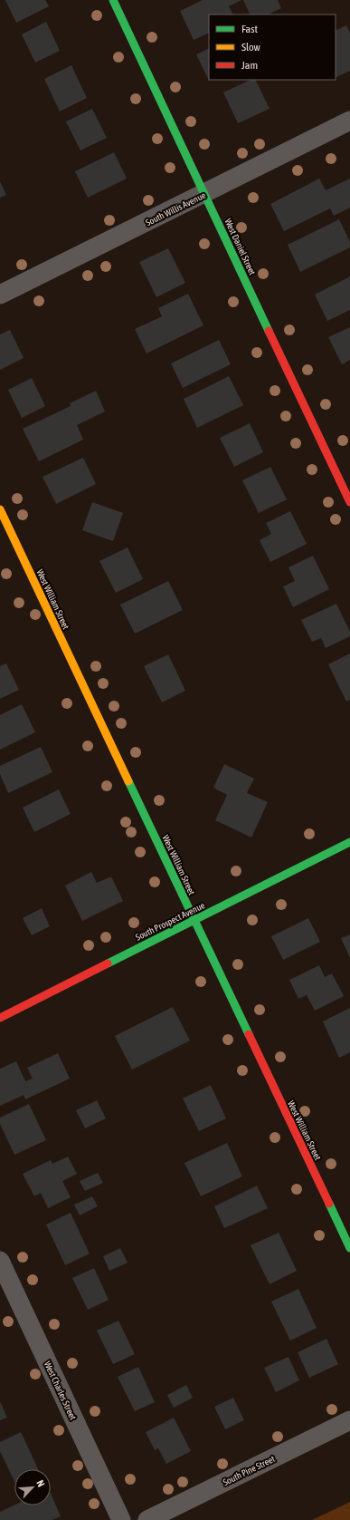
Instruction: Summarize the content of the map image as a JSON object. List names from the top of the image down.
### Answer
{
  "streets": {
    "street": [
      "South Willis Avenue",
      "West Daniel Street",
      "West William Street",
      "South Prospect Avenue",
      "West Charles Street",
      "South Pine Street"
    ]
  },
  "crossings": [
    ["South Willis Avenue", "West Daniel Street"],
    ["West William Street", "South Prospect Avenue"]
  ],
  "legend": ["Fast", "Slow", "Jam"],
  "north": "top right"
}
